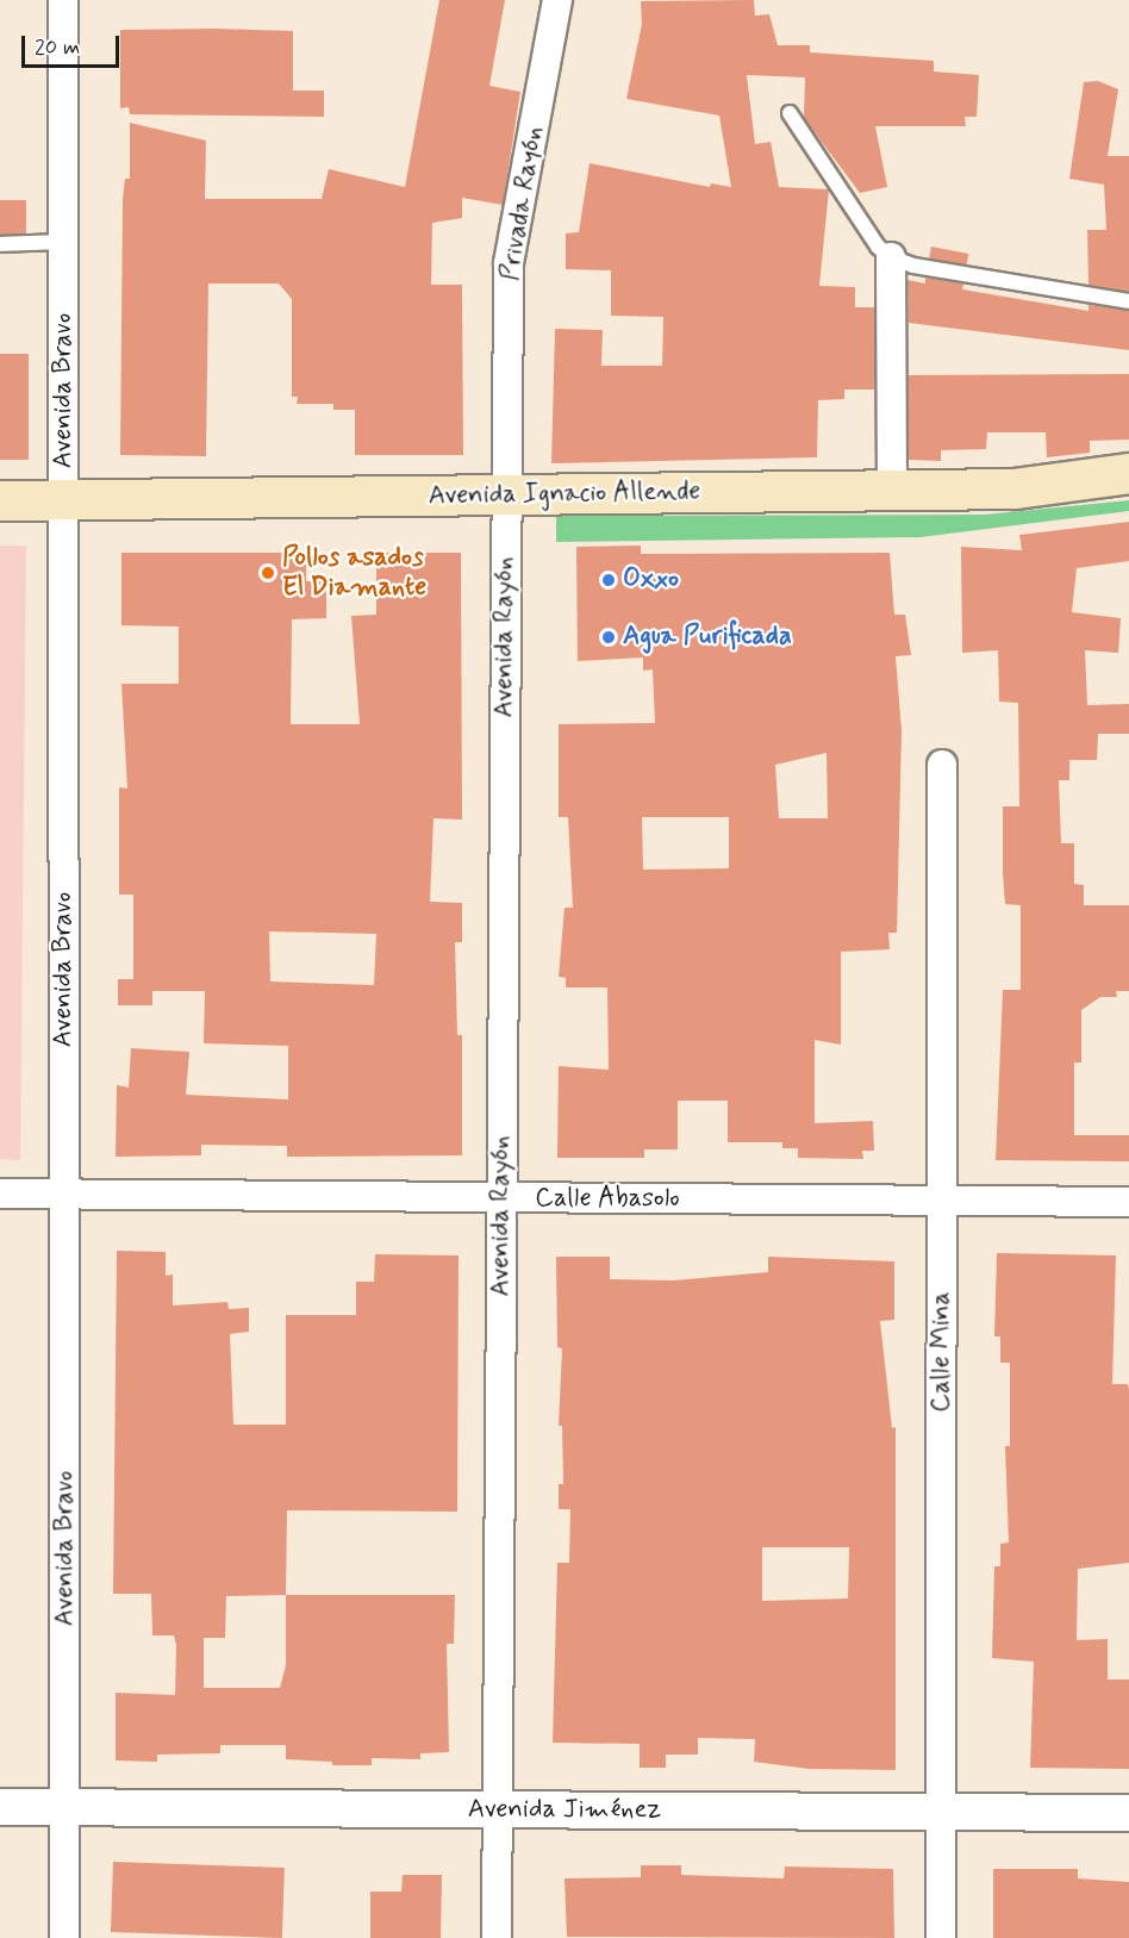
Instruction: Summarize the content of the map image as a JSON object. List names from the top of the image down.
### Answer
{
  "streets": {
    "main road": ["Avenida Ignacio Allende"],
    "street": [
      "Privada Rayón",
      "Avenida Bravo",
      "Avenida Rayón",
      "Calle Abasolo",
      "Calle Mina",
      "Avenida Jiménez"
    ]
  },
  "crossings": [
    ["Privada Rayón", "Avenida Ignacio Allende"],
    ["Privada Rayón", "Avenida Rayón"],
    ["Avenida Bravo", "Avenida Ignacio Allende"],
    ["Avenida Bravo", "Calle Abasolo"],
    ["Avenida Bravo", "Avenida Jiménez"],
    ["Avenida Ignacio Allende", "Avenida Rayón"],
    ["Avenida Rayón", "Calle Abasolo"],
    ["Avenida Rayón", "Avenida Jiménez"],
    ["Calle Abasolo", "Calle Mina"],
    ["Calle Mina", "Avenida Jiménez"]
  ],
  "places": ["Pollos asados El Diamante", "Oxxo", "Agua Purificada"],
  "scale_bar": "20 m"
}
